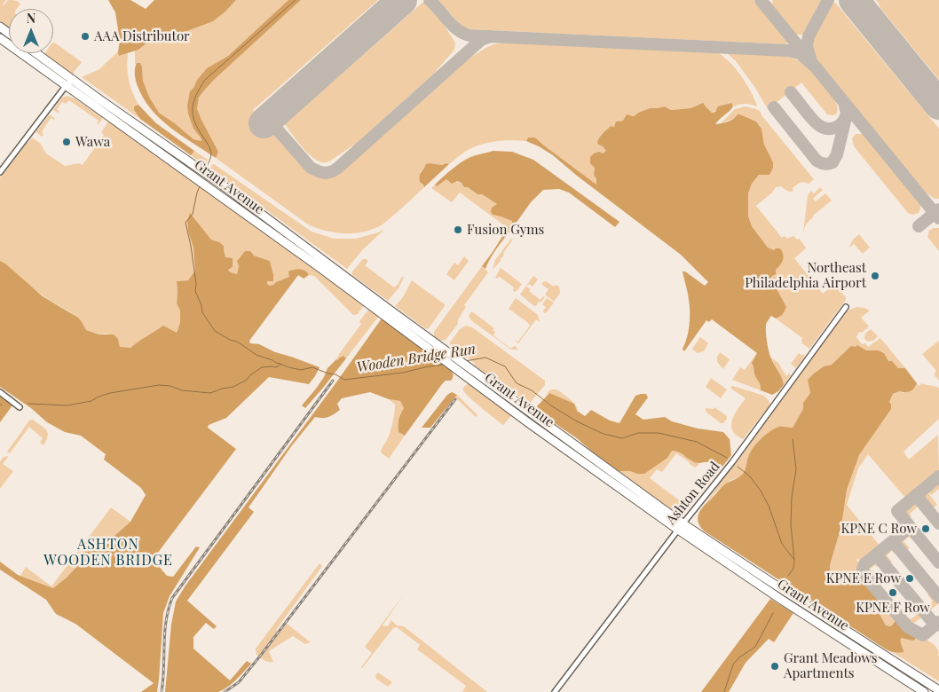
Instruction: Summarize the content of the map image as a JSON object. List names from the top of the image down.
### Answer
{
  "streets": {
    "main road": ["Grant Avenue"],
    "street": ["Ashton Road"]
  },
  "crossings": [
    ["Grant Avenue", "Ashton Road"]
  ],
  "districts": ["ASHTON WOODEN BRIDGE"],
  "water": ["Wooden Bridge Run"],
  "places": [
    "AAA Distributor",
    "Wawa",
    "Fusion Gyms",
    "Northeast Philadelphia Airport",
    "KPNE C Row",
    "KPNE E Row",
    "KPNE F Row",
    "Grant Meadows Apartments"
  ],
  "north": "top"
}
